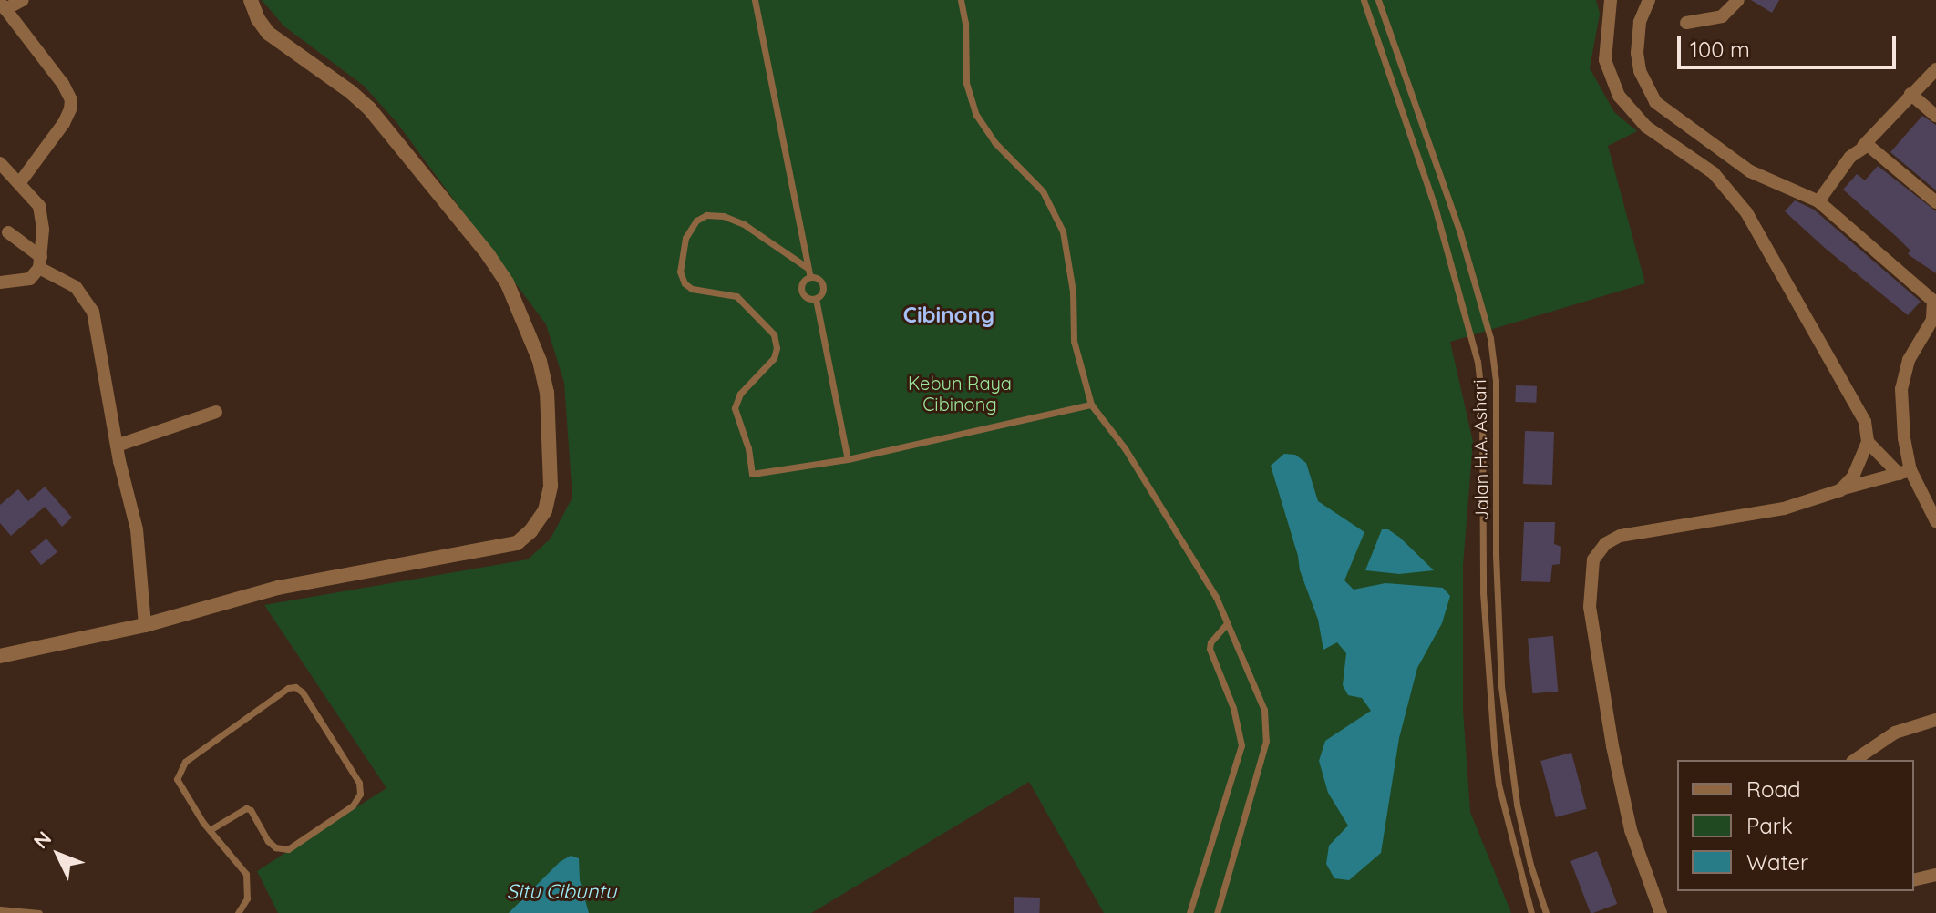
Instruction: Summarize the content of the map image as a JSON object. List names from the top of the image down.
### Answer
{
  "streets": {
    "lane": ["Jalan H.A. Ashari"]
  },
  "districts": ["Cibinong"],
  "water": ["Situ Cibuntu"],
  "parks": ["Kebun Raya Cibinong"],
  "legend": ["Road", "Park", "Water"],
  "scale_bar": "100 m",
  "north": "top left"
}
